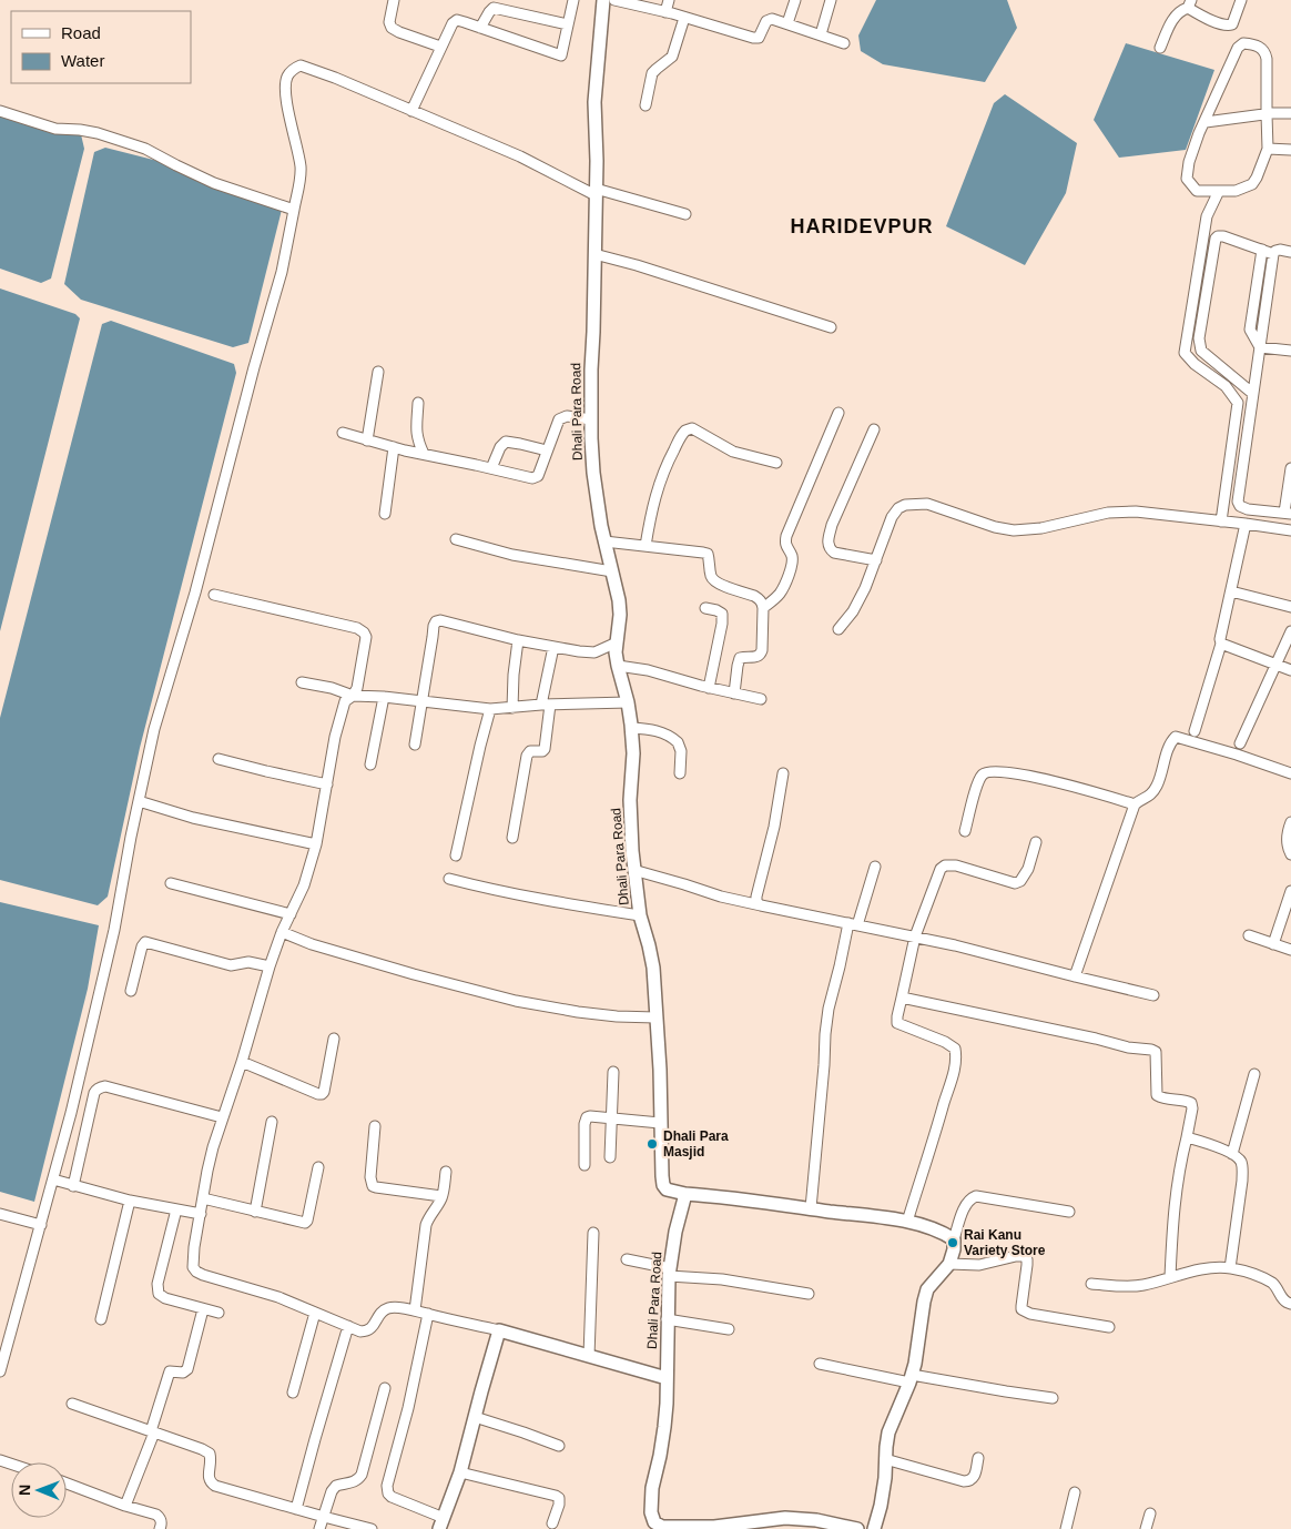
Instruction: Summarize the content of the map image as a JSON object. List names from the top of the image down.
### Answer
{
  "streets": {
    "street": ["Dhali Para Road"]
  },
  "districts": ["HARIDEVPUR"],
  "places": ["Dhali Para Masjid", "Rai Kanu Variety Store"],
  "legend": ["Road", "Water"],
  "north": "left"
}
